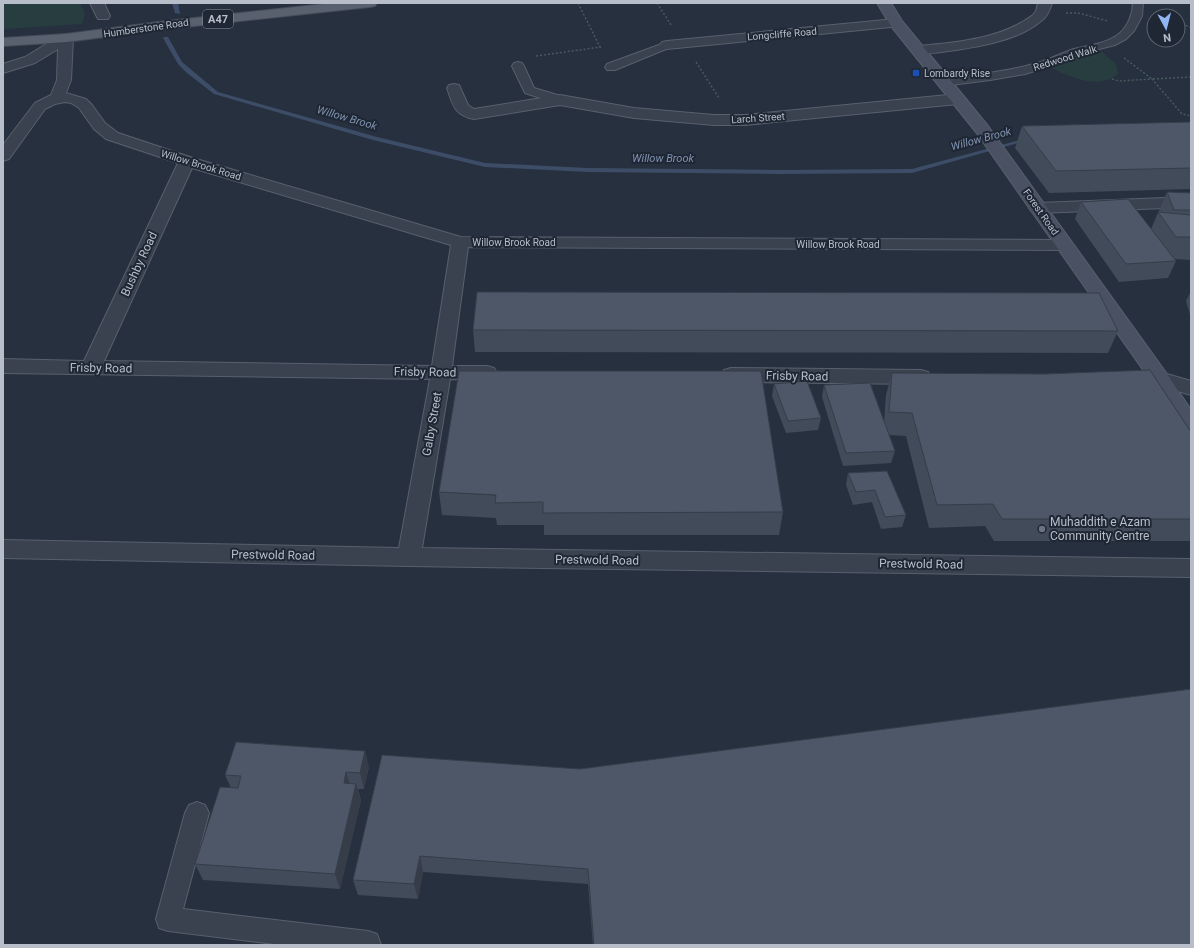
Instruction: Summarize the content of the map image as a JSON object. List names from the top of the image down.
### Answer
{
  "streets": {
    "main road": ["A47", "Humberstone Road"],
    "street": [
      "Longcliffe Road",
      "Larch Street",
      "Willow Brook Road",
      "Forest Road",
      "Bushby Road",
      "Frisby Road",
      "Galby Street",
      "Prestwold Road"
    ],
    "lane": ["Redwood Walk"]
  },
  "crossings": [
    ["A47", "Humberstone Road"],
    ["Longcliffe Road", "Forest Road"],
    ["Redwood Walk", "Forest Road"],
    ["Larch Street", "Forest Road"],
    ["Willow Brook Road", "Forest Road"],
    ["Willow Brook Road", "Bushby Road"],
    ["Willow Brook Road", "Galby Street"],
    ["Bushby Road", "Frisby Road"],
    ["Frisby Road", "Galby Street"],
    ["Galby Street", "Prestwold Road"]
  ],
  "water": ["Willow Brook"],
  "places": {
    "transit": ["Lombardy Rise"],
    "other": ["Muhaddith e Azam Community Centre"]
  },
  "north": "bottom"
}
